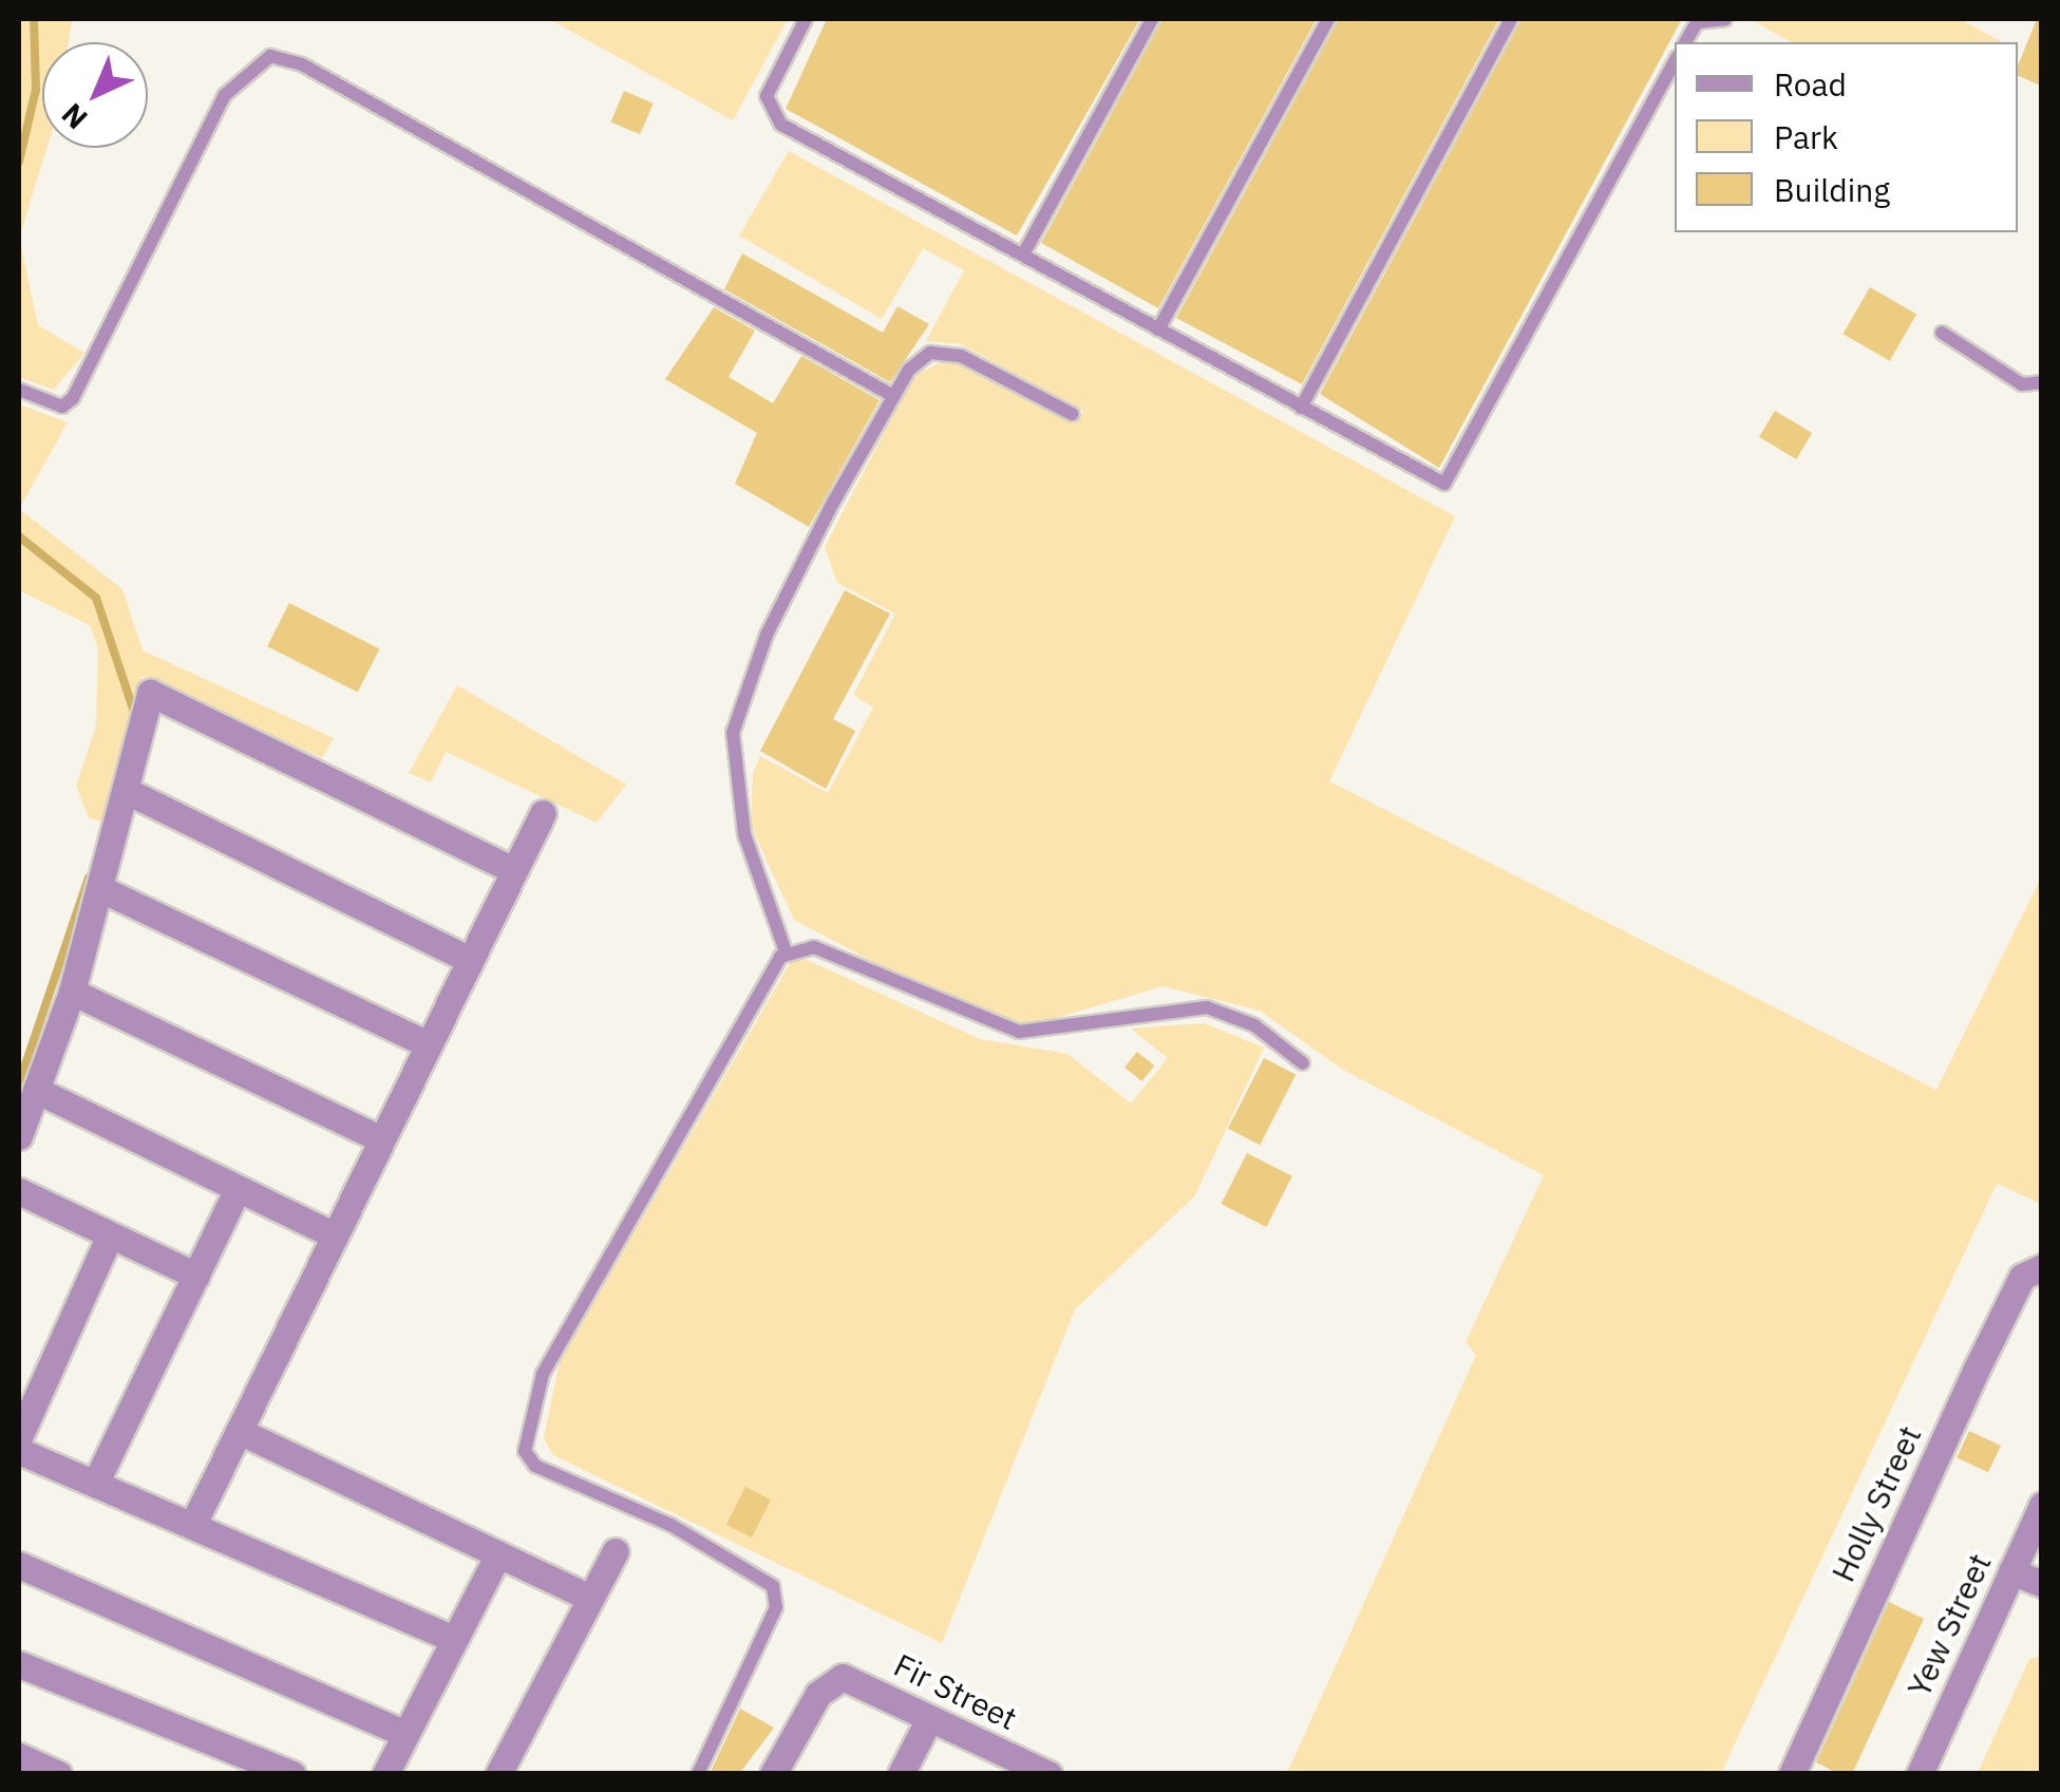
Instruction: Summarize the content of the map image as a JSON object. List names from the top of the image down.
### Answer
{
  "streets": {
    "street": ["Holly Street", "Yew Street", "Fir Street"]
  },
  "legend": ["Road", "Park", "Building"],
  "north": "bottom left"
}
